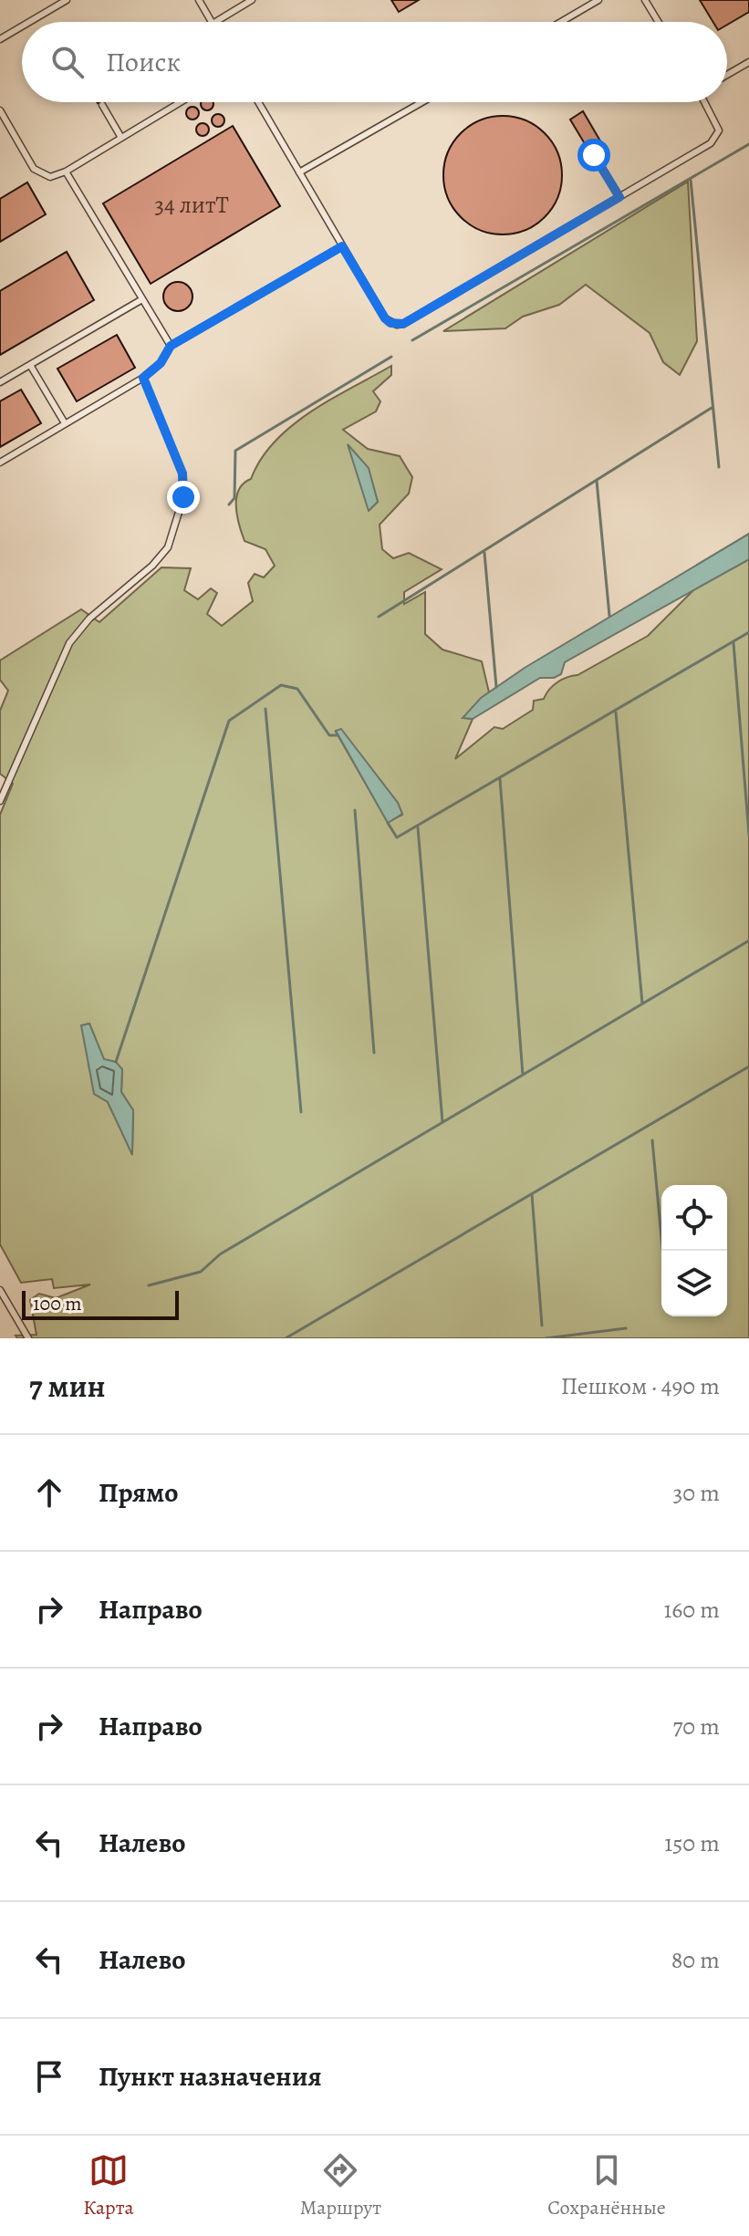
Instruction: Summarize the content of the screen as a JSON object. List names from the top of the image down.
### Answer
{
  "house_numbers": ["34 литТ"],
  "scale_bar": "100 m",
  "page": {
    "search": "Поиск",
    "scale": "100 m",
    "heading": ["7 мин", "Пешком · 490 m"],
    "list": [
      ["Прямо", "30 m"],
      ["Направо", "160 m"],
      ["Направо", "70 m"],
      ["Налево", "150 m"],
      ["Налево", "80 m"],
      "Пункт назначения"
    ],
    "nav": ["Карта", "Маршрут", "Сохранённые"]
  }
}
